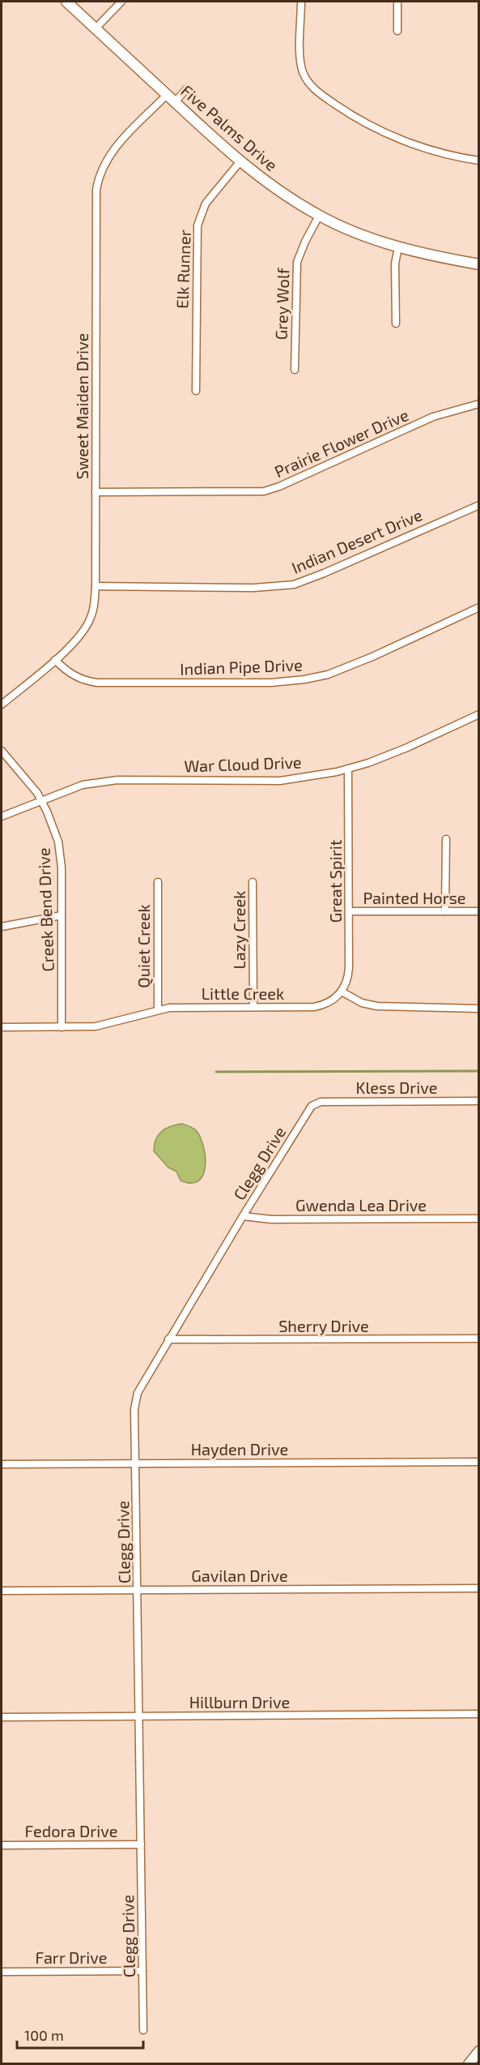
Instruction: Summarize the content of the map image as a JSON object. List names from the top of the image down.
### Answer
{
  "streets": {
    "street": [
      "Five Palms Drive",
      "Elk Runner",
      "Grey Wolf",
      "Sweet Maiden Drive",
      "Prairie Flower Drive",
      "Indian Desert Drive",
      "Indian Pipe Drive",
      "War Cloud Drive",
      "Great Spirit",
      "Painted Horse",
      "Creek Bend Drive",
      "Lazy Creek",
      "Quiet Creek",
      "Little Creek",
      "Kless Drive",
      "Clegg Drive",
      "Gwenda Lea Drive",
      "Sherry Drive",
      "Hayden Drive",
      "Gavilan Drive",
      "Hillburn Drive",
      "Fedora Drive",
      "Farr Drive"
    ]
  },
  "crossings": [
    ["Five Palms Drive", "Elk Runner"],
    ["Five Palms Drive", "Grey Wolf"],
    ["Five Palms Drive", "Sweet Maiden Drive"],
    ["Sweet Maiden Drive", "Prairie Flower Drive"],
    ["Sweet Maiden Drive", "Indian Desert Drive"],
    ["Sweet Maiden Drive", "Indian Pipe Drive"],
    ["War Cloud Drive", "Great Spirit"],
    ["War Cloud Drive", "Creek Bend Drive"],
    ["Great Spirit", "Painted Horse"],
    ["Great Spirit", "Little Creek"],
    ["Creek Bend Drive", "Little Creek"],
    ["Lazy Creek", "Little Creek"],
    ["Quiet Creek", "Little Creek"],
    ["Kless Drive", "Clegg Drive"],
    ["Clegg Drive", "Gwenda Lea Drive"],
    ["Clegg Drive", "Sherry Drive"],
    ["Clegg Drive", "Hayden Drive"],
    ["Clegg Drive", "Gavilan Drive"],
    ["Clegg Drive", "Hillburn Drive"],
    ["Clegg Drive", "Fedora Drive"],
    ["Clegg Drive", "Farr Drive"]
  ],
  "scale_bar": "100 m"
}
